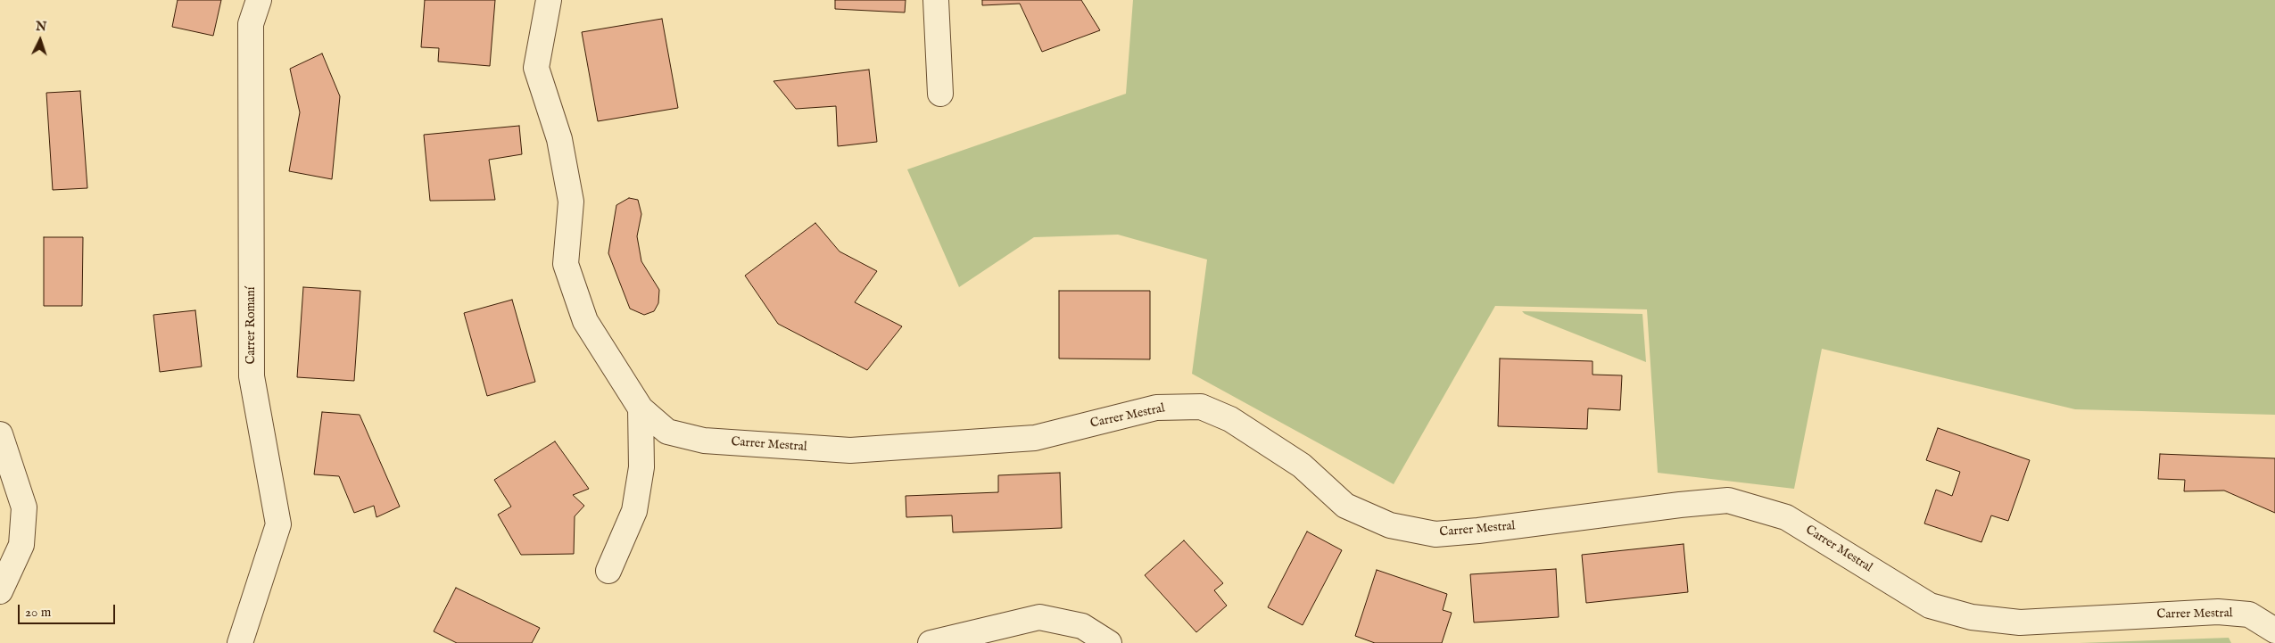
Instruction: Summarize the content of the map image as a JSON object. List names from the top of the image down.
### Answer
{
  "streets": {
    "street": ["Carrer Romaní", "Carrer Mestral"]
  },
  "scale_bar": "20 m",
  "north": "top"
}
